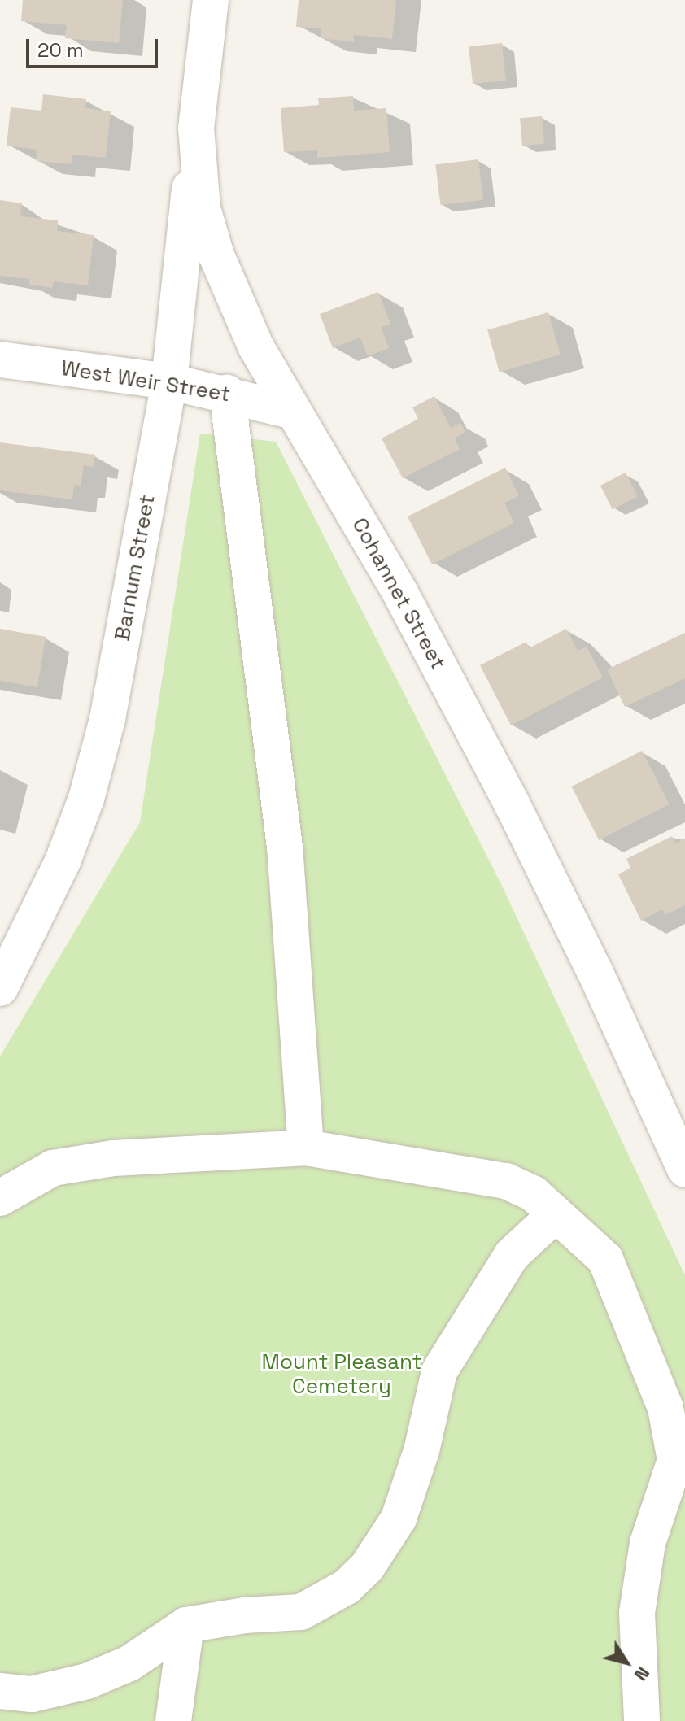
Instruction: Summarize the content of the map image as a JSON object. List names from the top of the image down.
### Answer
{
  "streets": {
    "street": ["West Weir Street", "Barnum Street", "Cohannet Street"]
  },
  "crossings": [
    ["West Weir Street", "Barnum Street"],
    ["West Weir Street", "Cohannet Street"],
    ["Barnum Street", "Cohannet Street"]
  ],
  "parks": ["Mount Pleasant Cemetery"],
  "scale_bar": "20 m",
  "north": "bottom right"
}
